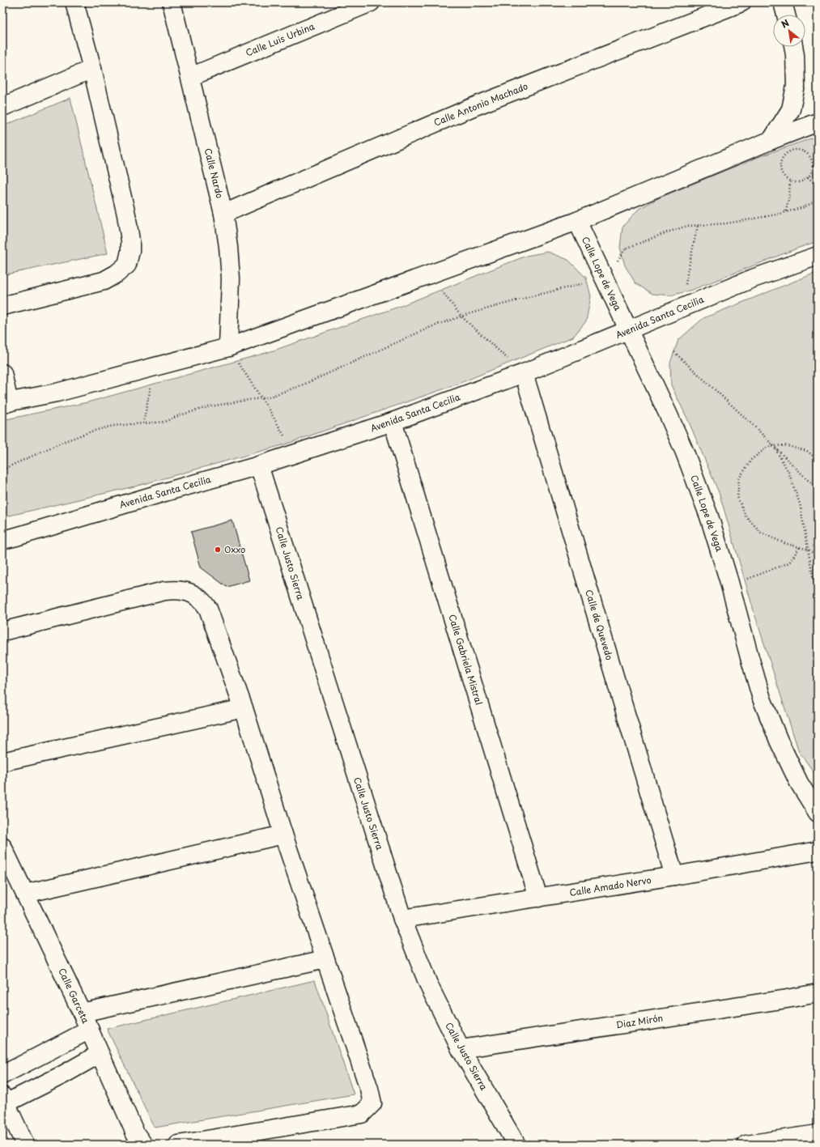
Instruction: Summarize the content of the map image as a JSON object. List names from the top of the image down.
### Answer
{
  "streets": {
    "street": [
      "Calle Luis Urbina",
      "Calle Antonio Machado",
      "Calle Nardo",
      "Calle Lope de Vega",
      "Avenida Santa Cecilia",
      "Calle Justo Sierra",
      "Calle de Quevedo",
      "Calle Gabriela Mistral",
      "Calle Amado Nervo",
      "Calle Garceta",
      "Diaz Mirón"
    ]
  },
  "crossings": [
    ["Calle Luis Urbina", "Calle Nardo"],
    ["Calle Antonio Machado", "Calle Nardo"],
    ["Calle Lope de Vega", "Avenida Santa Cecilia"],
    ["Avenida Santa Cecilia", "Calle Justo Sierra"],
    ["Avenida Santa Cecilia", "Calle de Quevedo"],
    ["Avenida Santa Cecilia", "Calle Gabriela Mistral"],
    ["Calle Justo Sierra", "Calle Amado Nervo"],
    ["Calle Justo Sierra", "Diaz Mirón"],
    ["Calle de Quevedo", "Calle Amado Nervo"],
    ["Calle Gabriela Mistral", "Calle Amado Nervo"]
  ],
  "places": ["Oxxo"],
  "north": "top left"
}
